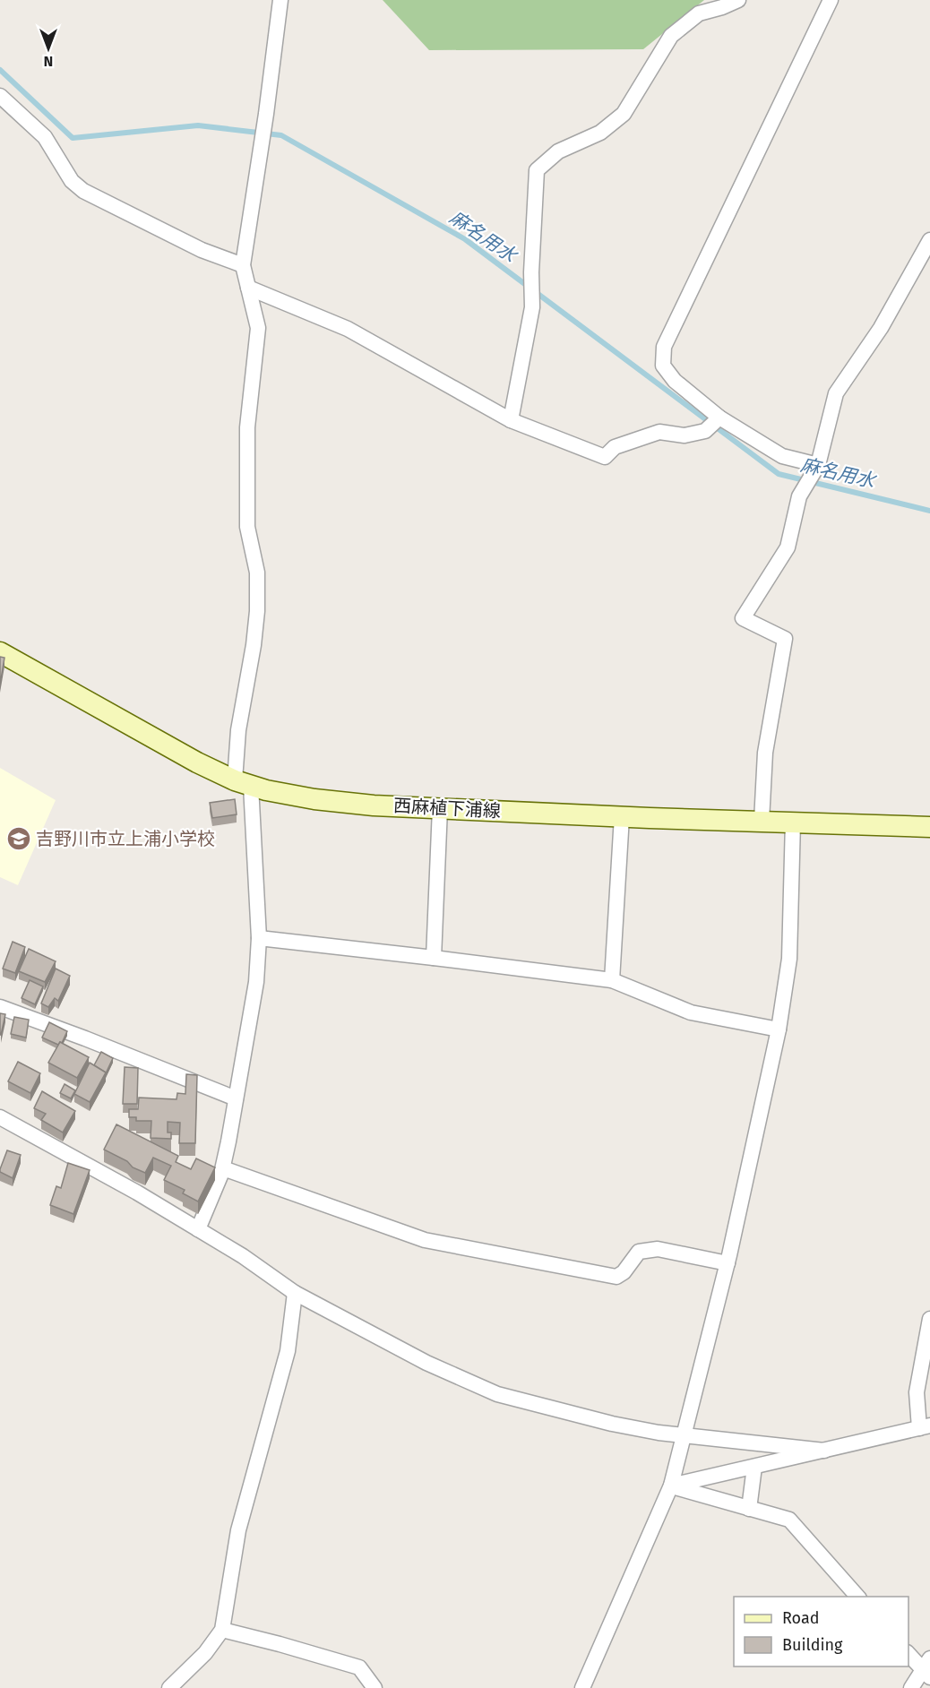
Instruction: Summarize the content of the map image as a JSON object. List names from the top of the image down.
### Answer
{
  "streets": {
    "main road": ["西麻植下浦線"]
  },
  "water": ["麻名用水"],
  "places": {
    "school or university": ["吉野川市立上浦小学校"]
  },
  "legend": ["Road", "Building"],
  "north": "bottom"
}
